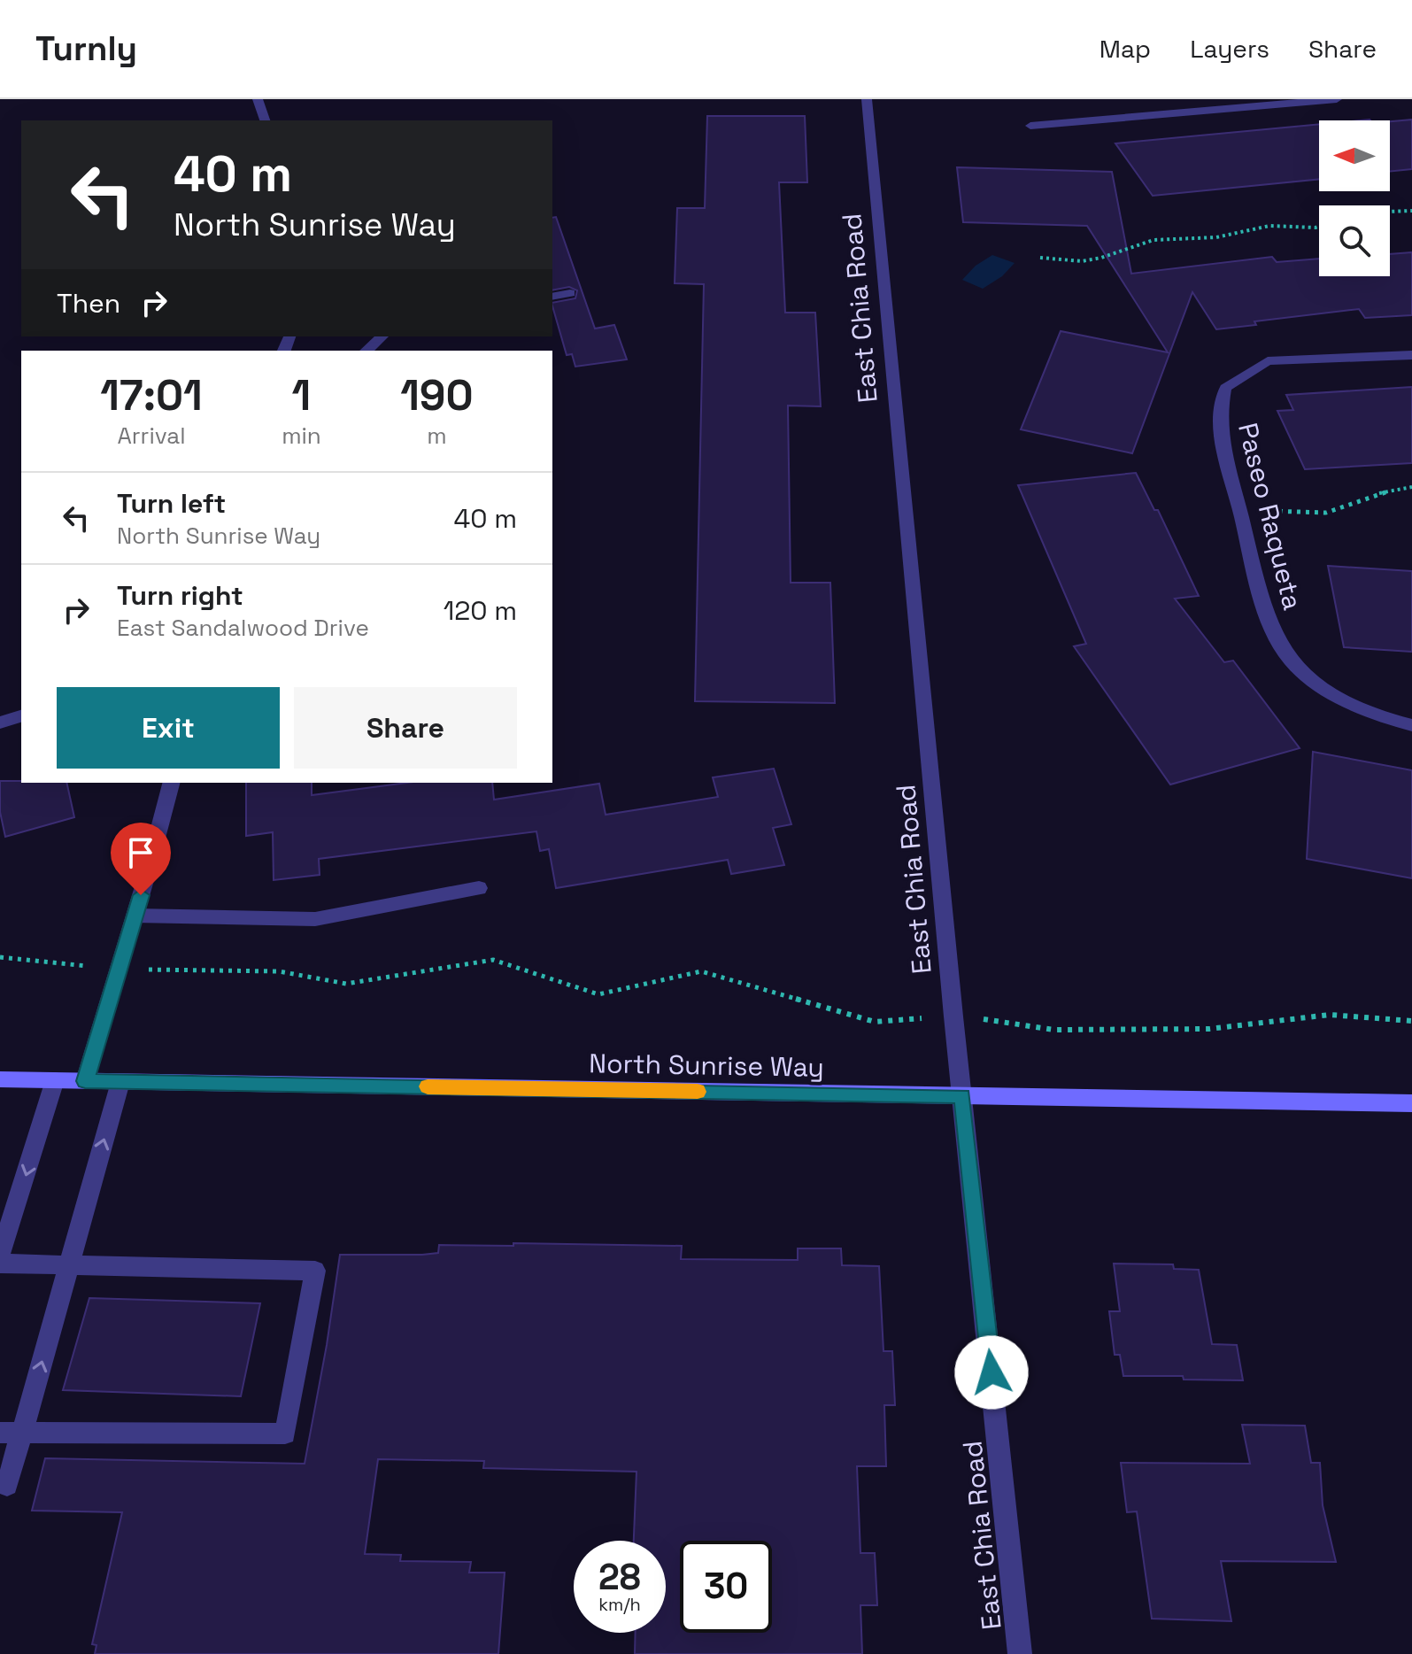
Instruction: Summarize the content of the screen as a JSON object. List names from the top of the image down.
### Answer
{
  "streets": {
    "main road": ["North Sunrise Way"],
    "street": ["East Chia Road", "Paseo Raqueta"]
  },
  "crossings": [
    ["East Chia Road", "North Sunrise Way"]
  ],
  "north": "left",
  "page": {
    "header": "Turnly",
    "nav": ["Map", "Layers", "Share"],
    "turn": ["40 m", "North Sunrise Way"],
    "then": "Then",
    "eta": [
      "17:01",
      "Arrival",
      "1",
      "min",
      "190",
      "m"
    ],
    "list": [
      {
        "name": "Turn left",
        "note": "North Sunrise Way",
        "value": "40 m"
      },
      {
        "name": "Turn right",
        "note": "East Sandalwood Drive",
        "value": "120 m"
      }
    ],
    "buttons": ["Exit", "Share"],
    "speed": "28 km/h",
    "limit": "30"
  }
}
